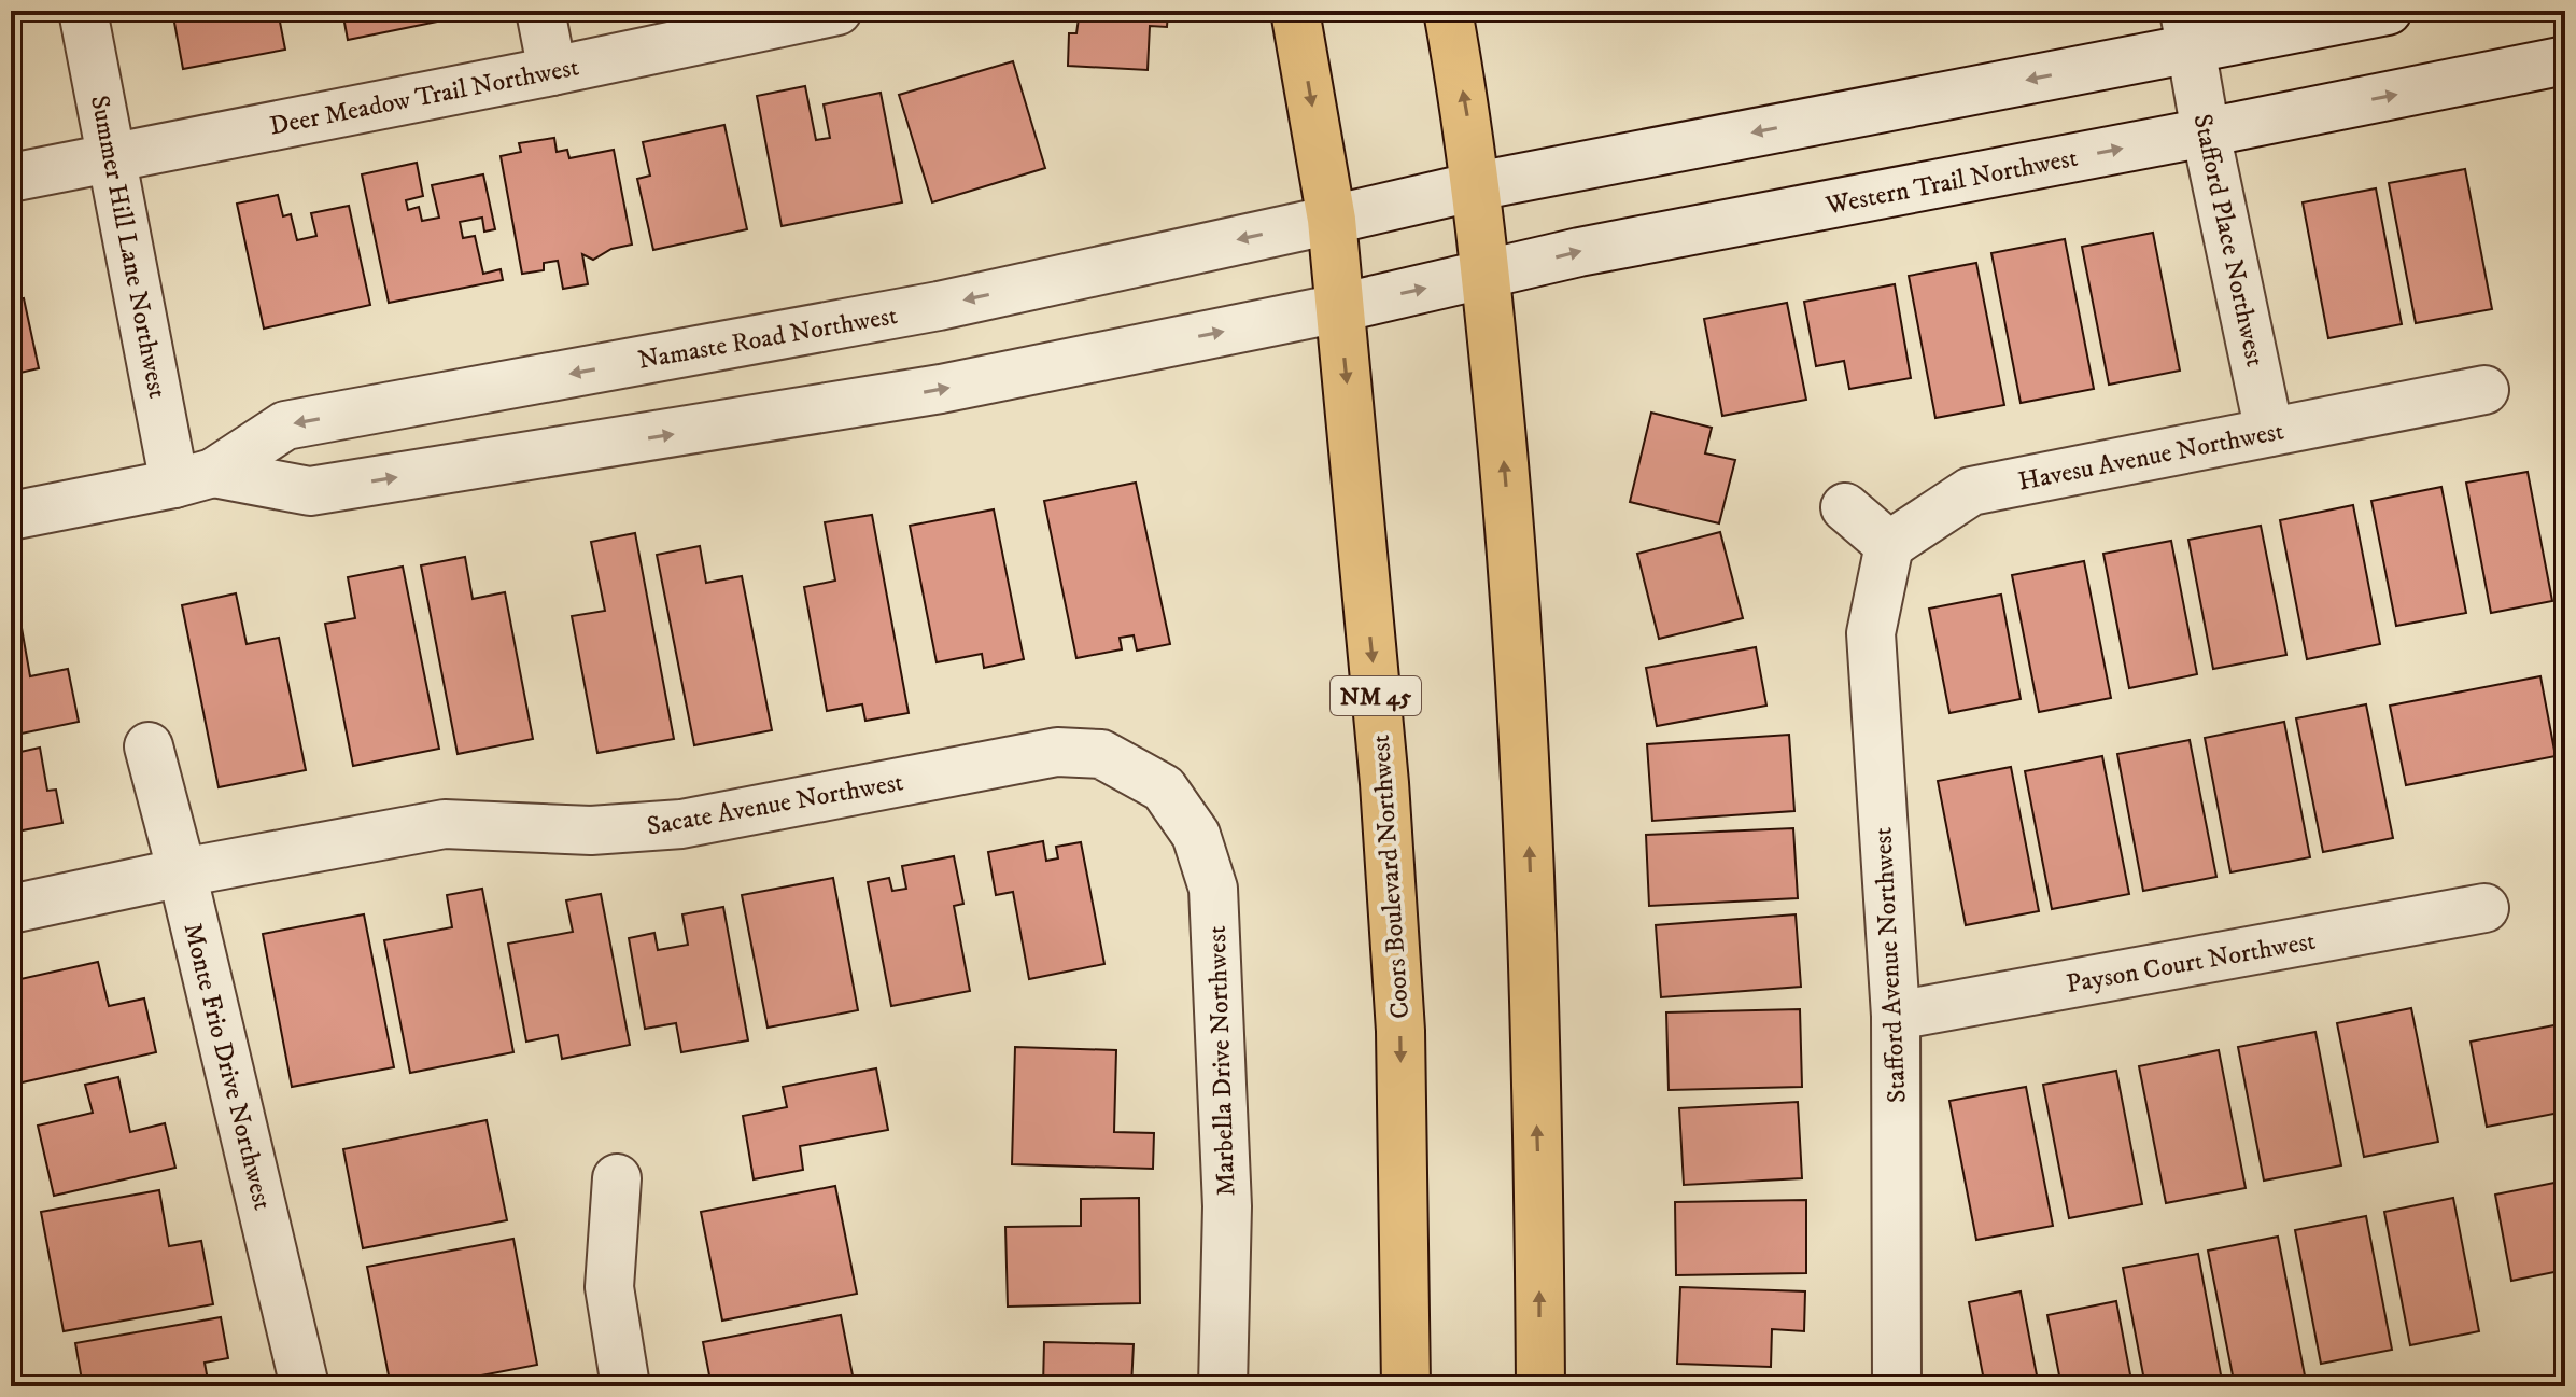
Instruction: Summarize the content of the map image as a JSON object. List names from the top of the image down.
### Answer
{
  "streets": {
    "main road": ["NM 45", "Coors Boulevard Northwest"],
    "street": [
      "Deer Meadow Trail Northwest",
      "Western Trail Northwest",
      "Stafford Place Northwest",
      "Summer Hill Lane Northwest",
      "Namaste Road Northwest",
      "Havesu Avenue Northwest",
      "Sacate Avenue Northwest",
      "Payson Court Northwest",
      "Stafford Avenue Northwest",
      "Marbella Drive Northwest",
      "Monte Frio Drive Northwest"
    ]
  },
  "crossings": [
    ["Deer Meadow Trail Northwest", "Summer Hill Lane Northwest"],
    ["Western Trail Northwest", "Stafford Place Northwest"],
    ["Western Trail Northwest", "Namaste Road Northwest"],
    ["Western Trail Northwest", "Coors Boulevard Northwest"],
    ["Stafford Place Northwest", "Havesu Avenue Northwest"],
    ["Summer Hill Lane Northwest", "Namaste Road Northwest"],
    ["Namaste Road Northwest", "Coors Boulevard Northwest"],
    ["Havesu Avenue Northwest", "Stafford Avenue Northwest"],
    ["Sacate Avenue Northwest", "Marbella Drive Northwest"],
    ["Sacate Avenue Northwest", "Monte Frio Drive Northwest"],
    ["Payson Court Northwest", "Stafford Avenue Northwest"]
  ]
}
